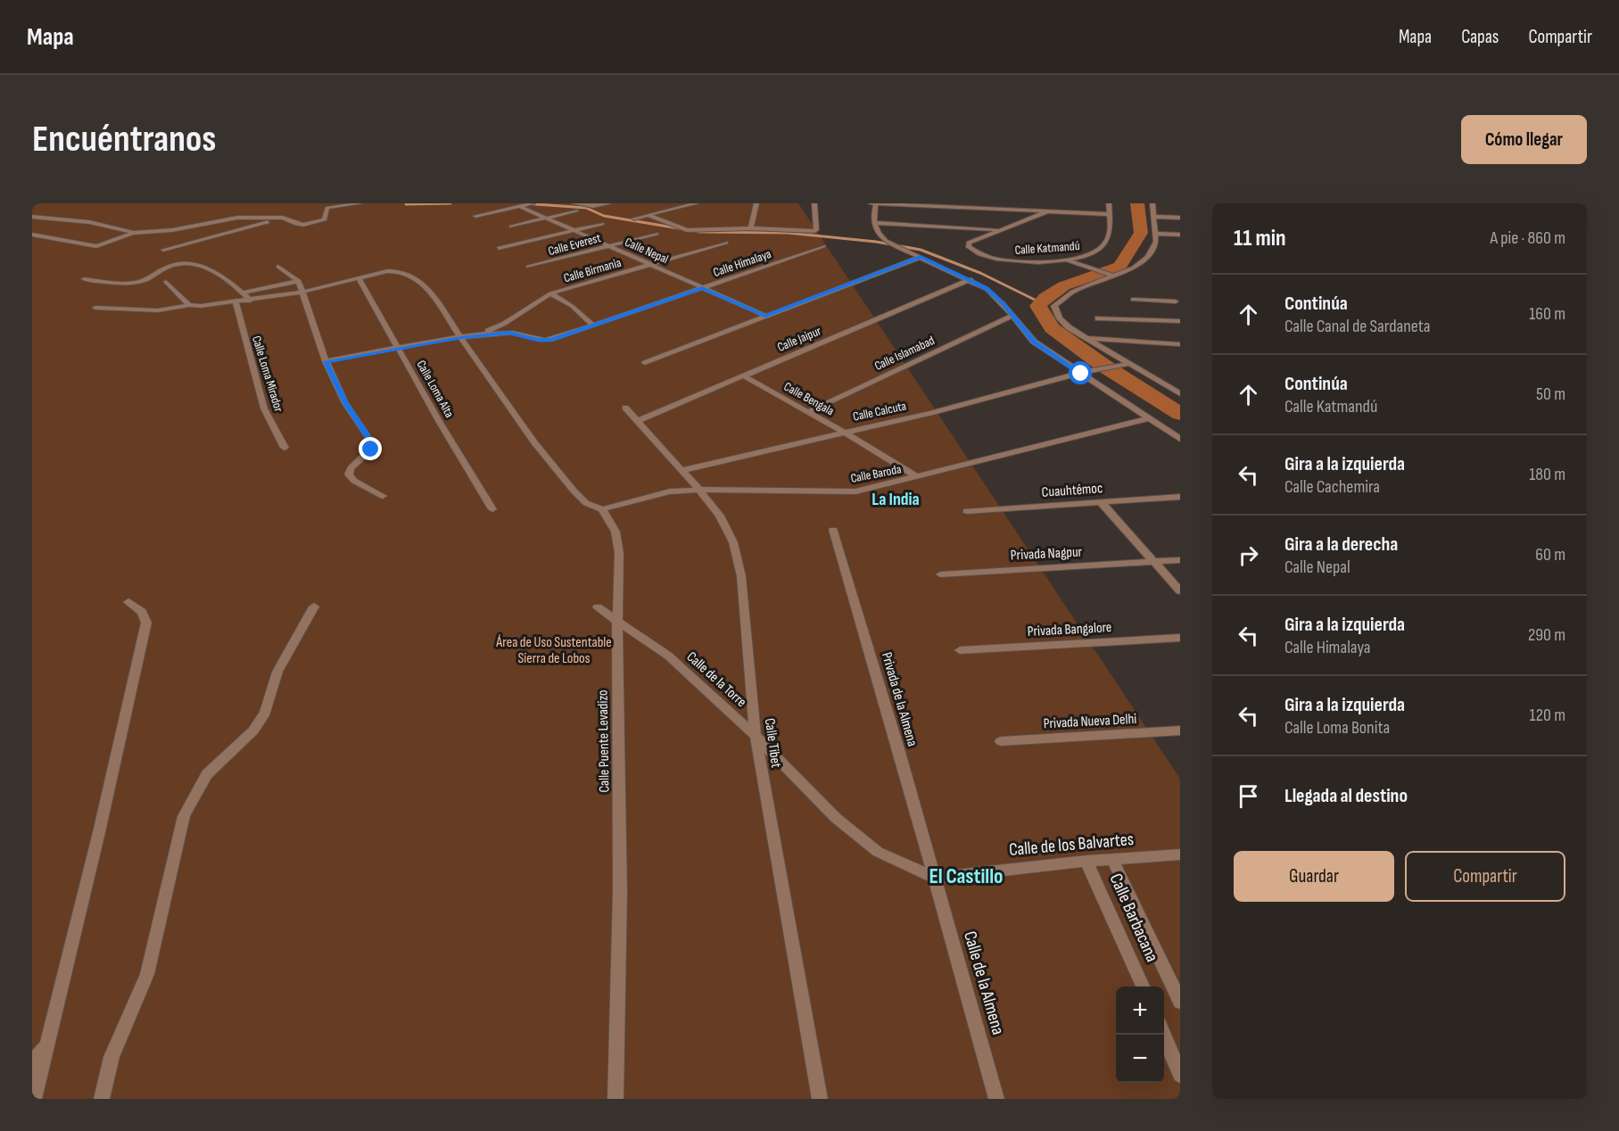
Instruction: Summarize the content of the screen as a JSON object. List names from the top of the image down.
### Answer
{
  "streets": {
    "street": [
      "Calle Everest",
      "Calle Katmandú",
      "Calle Nepal",
      "Calle Himalaya",
      "Calle Birmania",
      "Calle Jaipur",
      "Calle Islamabad",
      "Calle Loma Mirador",
      "Calle Loma Alta",
      "Calle Bengala",
      "Calle Calcuta",
      "Calle Baroda",
      "Cuauhtémoc",
      "Privada Nagpur",
      "Privada Bangalore",
      "Calle de la Torre",
      "Privada de la Almena",
      "Privada Nueva Delhi",
      "Calle Puente Levadizo",
      "Calle Tibet",
      "Calle de los Balvartes",
      "Calle Barbacana",
      "Calle de la Almena"
    ]
  },
  "crossings": [
    ["Calle Everest", "Calle Nepal"],
    ["Calle Nepal", "Calle Himalaya"],
    ["Calle Nepal", "Calle Birmania"],
    ["Calle Himalaya", "Calle Birmania"],
    ["Calle Himalaya", "Calle Loma Alta"],
    ["Calle Himalaya", "Calle Puente Levadizo"],
    ["Calle Birmania", "Calle Puente Levadizo"],
    ["Calle Jaipur", "Calle Bengala"],
    ["Calle Jaipur", "Calle Tibet"],
    ["Calle Islamabad", "Calle Bengala"],
    ["Calle Loma Alta", "Calle Puente Levadizo"],
    ["Calle Bengala", "Calle Calcuta"],
    ["Calle Bengala", "Calle Baroda"],
    ["Calle Calcuta", "Calle Tibet"],
    ["Calle Baroda", "Calle Puente Levadizo"],
    ["Calle Baroda", "Calle Tibet"],
    ["Calle de la Torre", "Privada de la Almena"],
    ["Calle de la Torre", "Calle Puente Levadizo"],
    ["Calle de la Torre", "Calle Tibet"],
    ["Calle de la Torre", "Calle de los Balvartes"],
    ["Calle de la Torre", "Calle de la Almena"],
    ["Privada de la Almena", "Calle de los Balvartes"],
    ["Privada de la Almena", "Calle de la Almena"],
    ["Calle de los Balvartes", "Calle Barbacana"],
    ["Calle de los Balvartes", "Calle de la Almena"]
  ],
  "districts": ["La India", "El Castillo"],
  "parks": ["Área de Uso Sustentable Sierra de Lobos"],
  "page": {
    "header": "Mapa",
    "nav": ["Mapa", "Capas", "Compartir"],
    "buttons": [
      "Cómo llegar",
      ["Guardar", "Compartir"]
    ],
    "title": "Encuéntranos",
    "heading": ["11 min", "A pie · 860 m"],
    "list": [
      ["Continúa", "Calle Canal de Sardaneta", "160 m"],
      ["Continúa", "Calle Katmandú", "50 m"],
      ["Gira a la izquierda", "Calle Cachemira", "180 m"],
      ["Gira a la derecha", "Calle Nepal", "60 m"],
      ["Gira a la izquierda", "Calle Himalaya", "290 m"],
      ["Gira a la izquierda", "Calle Loma Bonita", "120 m"],
      "Llegada al destino"
    ],
    "map_buttons": ["+", "−"]
  }
}
